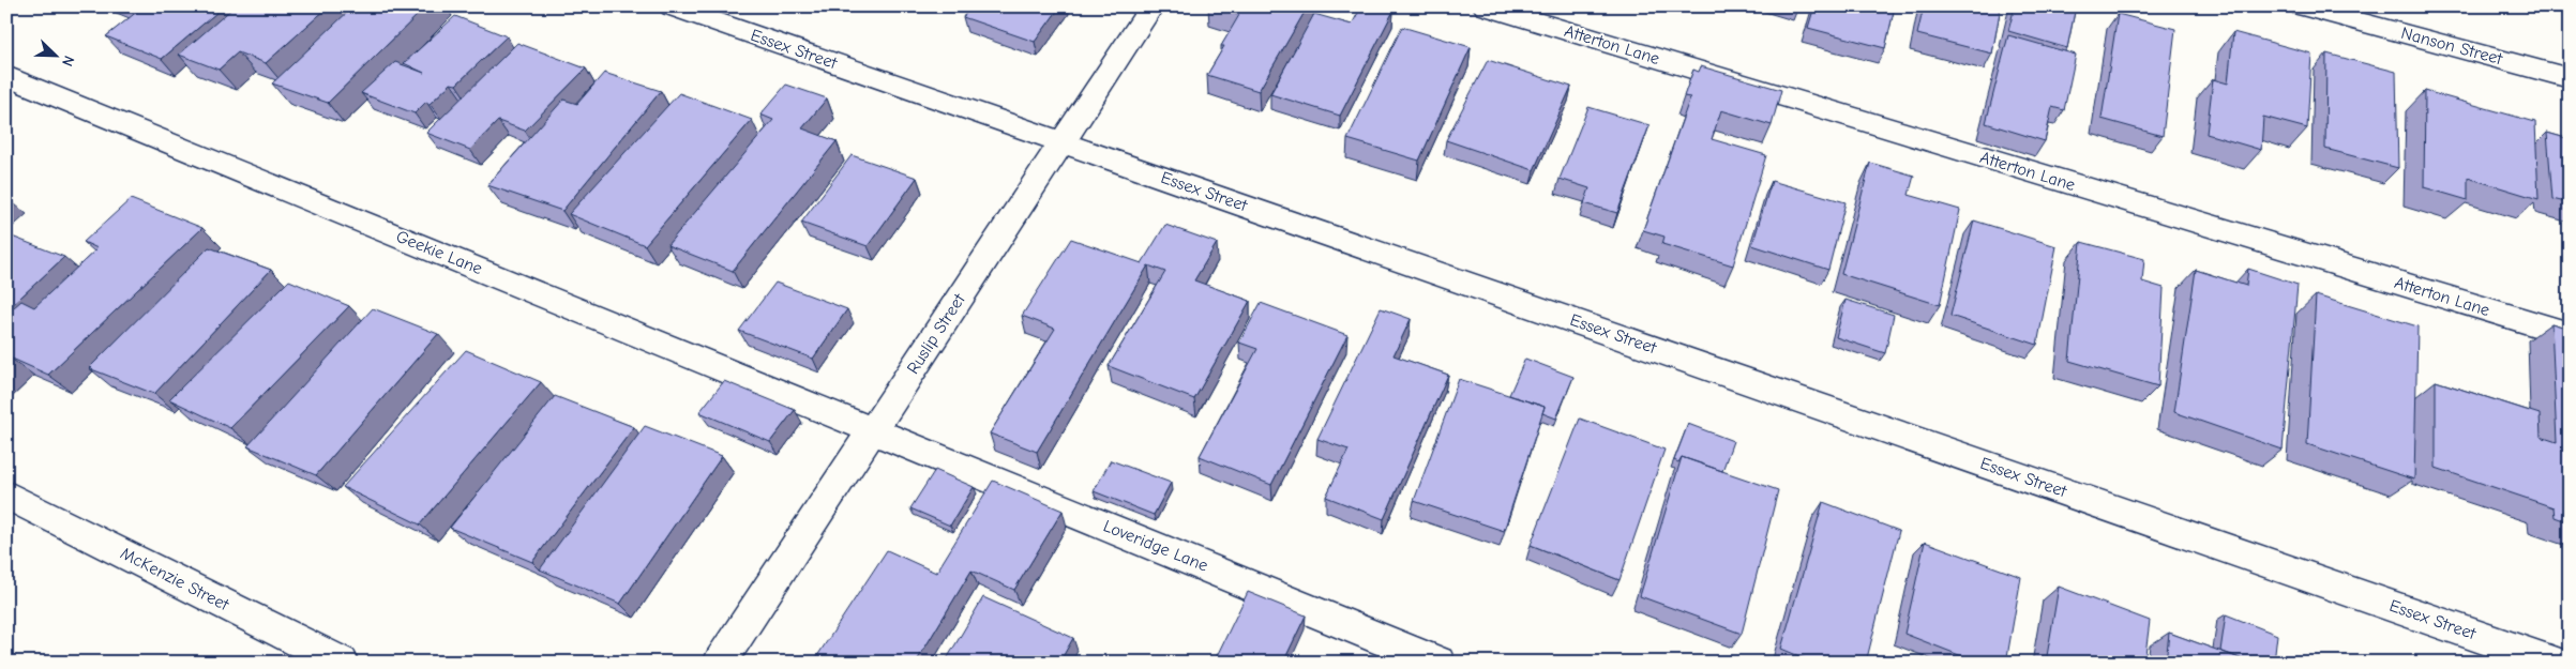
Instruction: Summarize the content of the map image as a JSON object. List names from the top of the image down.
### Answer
{
  "streets": {
    "street": [
      "Atterton Lane",
      "Nanson Street",
      "Essex Street",
      "Geekie Lane",
      "Ruslip Street",
      "Loveridge Lane",
      "McKenzie Street"
    ]
  },
  "crossings": [
    ["Essex Street", "Ruslip Street"],
    ["Geekie Lane", "Ruslip Street"],
    ["Geekie Lane", "Loveridge Lane"],
    ["Ruslip Street", "Loveridge Lane"]
  ],
  "north": "bottom right"
}
